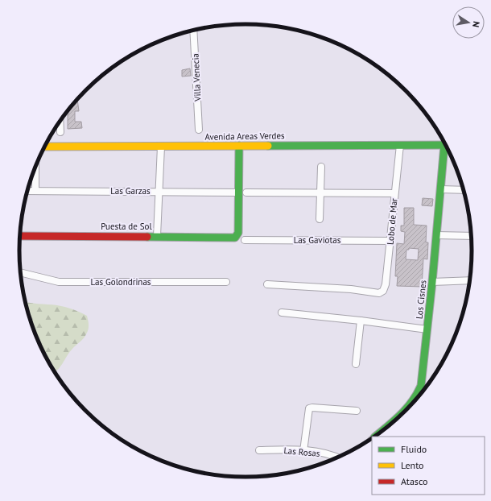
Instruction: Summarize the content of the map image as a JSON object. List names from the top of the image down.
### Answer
{
  "streets": {
    "street": [
      "Villa Venecia",
      "Avenida Areas Verdes",
      "Las Garzas",
      "Lobo de Mar",
      "Puesta de Sol",
      "Las Gaviotas",
      "Las Golondrinas",
      "Los Cisnes",
      "Las Rosas"
    ]
  },
  "crossings": [
    ["Avenida Areas Verdes", "Lobo de Mar"],
    ["Las Garzas", "Lobo de Mar"],
    ["Las Garzas", "Puesta de Sol"],
    ["Lobo de Mar", "Las Gaviotas"]
  ],
  "legend": ["Fluido", "Lento", "Atasco"],
  "north": "right"
}
